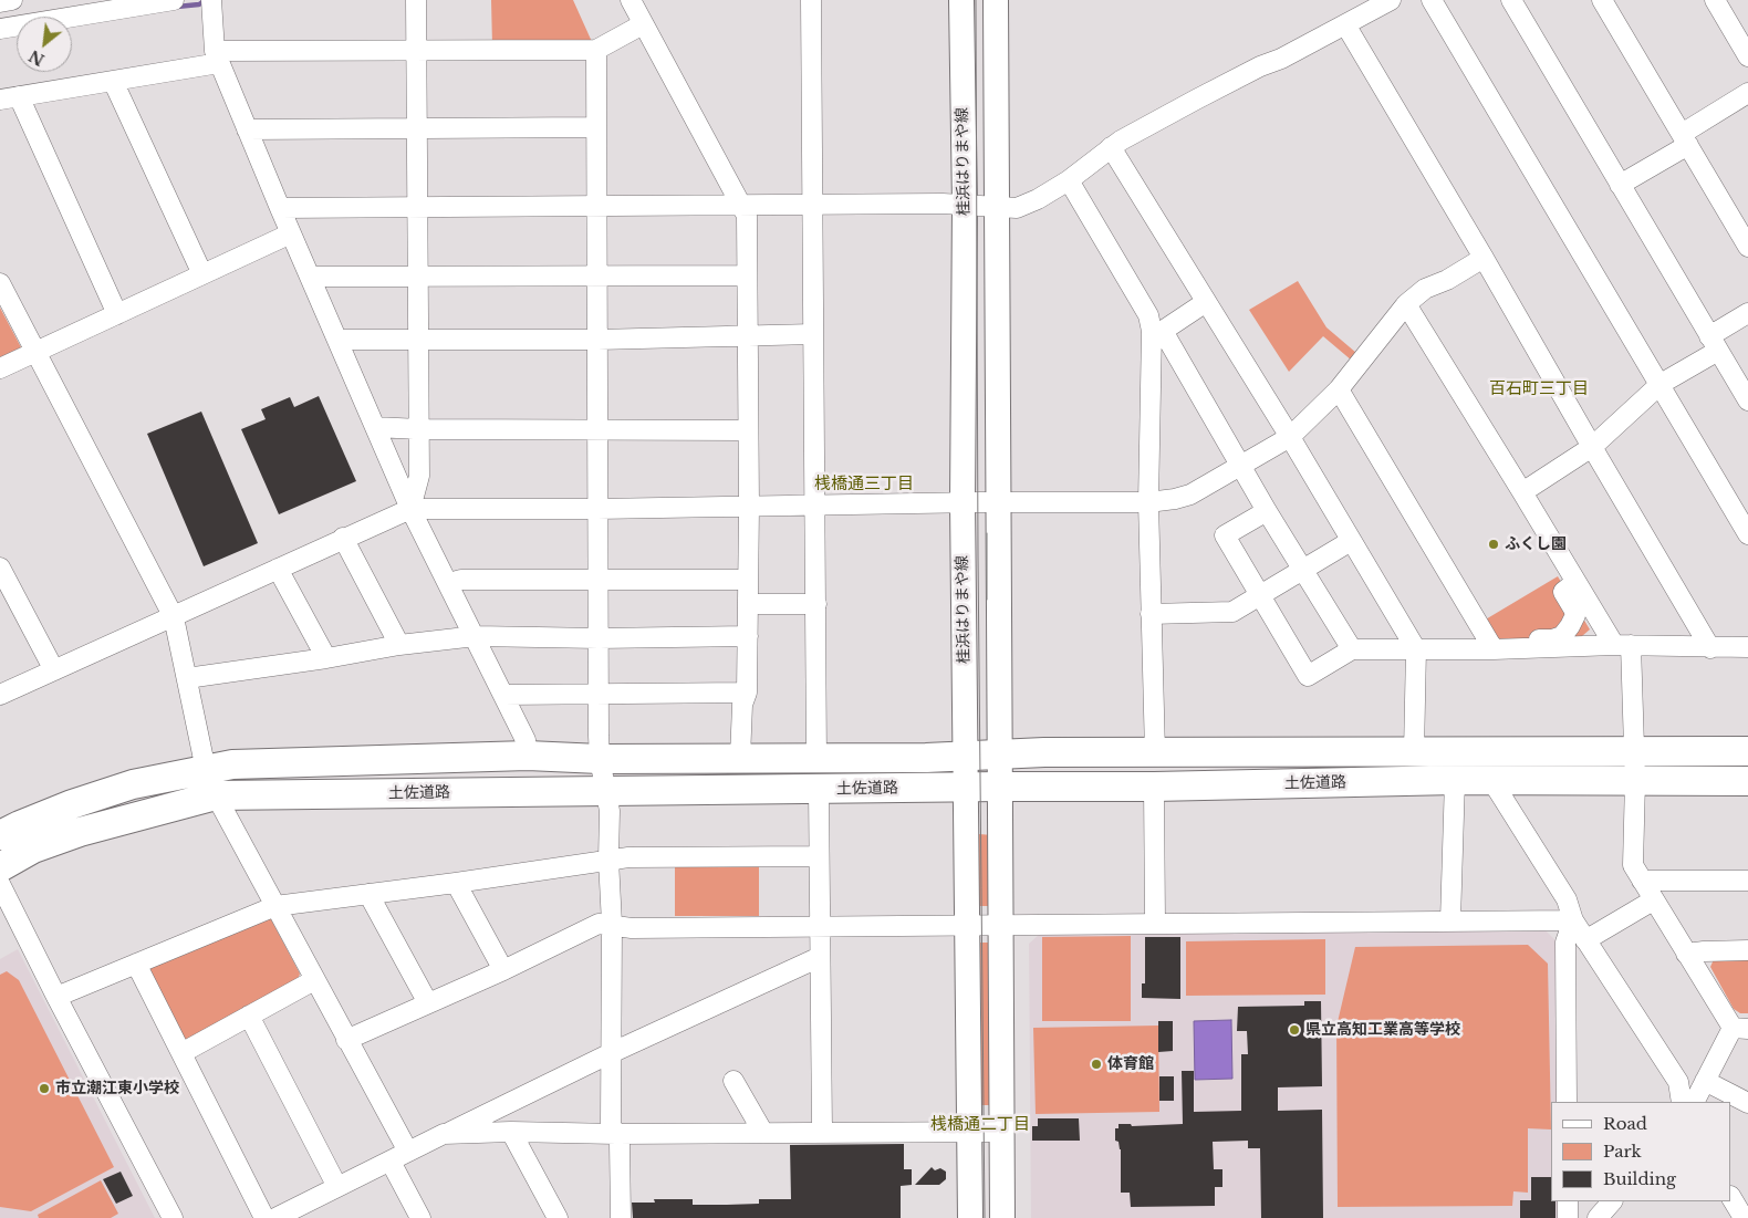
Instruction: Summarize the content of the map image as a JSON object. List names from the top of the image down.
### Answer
{
  "streets": {
    "highway": ["土佐道路"],
    "main road": ["桂浜はりまや線"]
  },
  "crossings": [
    ["桂浜はりまや線", "土佐道路"]
  ],
  "districts": ["百石町三丁目", "桟橋通三丁目", "桟橋通二丁目"],
  "places": [
    "ふくし園",
    "県立高知工業高等学校",
    "体育館",
    "市立潮江東小学校"
  ],
  "legend": ["Road", "Park", "Building"],
  "north": "bottom left"
}
